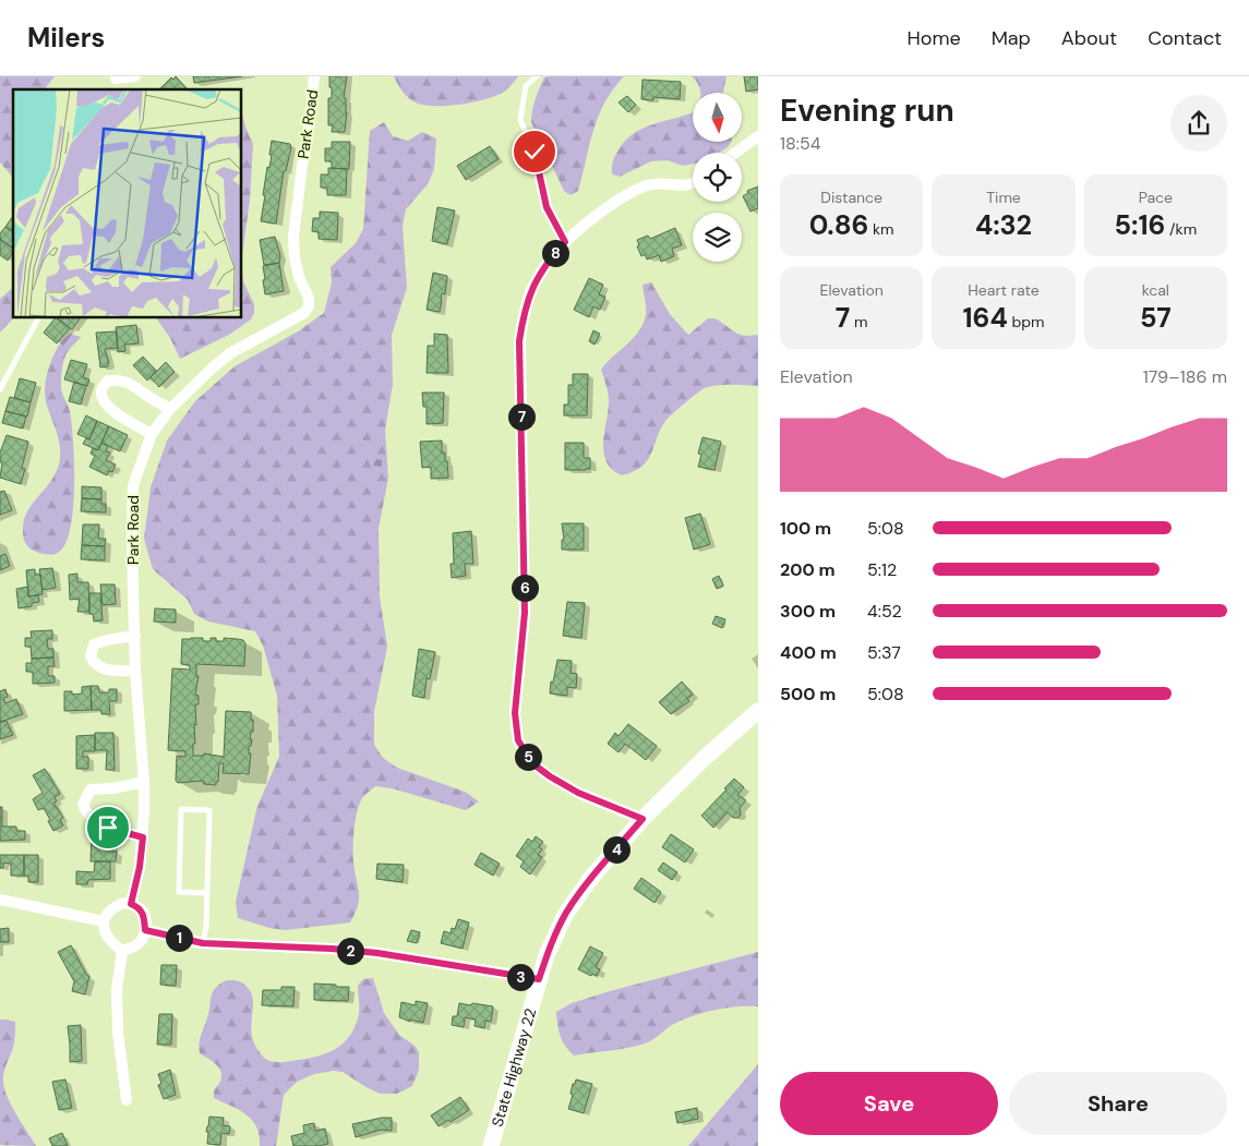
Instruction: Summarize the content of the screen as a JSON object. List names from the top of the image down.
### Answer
{
  "streets": {
    "main road": ["State Highway 22"],
    "street": ["Park Road"]
  },
  "north": "bottom",
  "page": {
    "header": "Milers",
    "nav": [
      "Home",
      "Map",
      "About",
      "Contact"
    ],
    "heading": ["Evening run", "18:54"],
    "stats": [
      ["Distance", "0.86 km"],
      ["Time", "4:32"],
      ["Pace", "5:16 /km"],
      ["Elevation", "7 m"],
      ["Heart rate", "164 bpm"],
      ["kcal", "57"]
    ],
    "pins": [
      "8",
      "7",
      "6",
      "5",
      "4",
      "1",
      "2",
      "3"
    ],
    "chart": ["Elevation", "179–186 m"],
    "list": [
      {
        "name": "100 m",
        "note": "5:08"
      },
      {
        "name": "200 m",
        "note": "5:12"
      },
      {
        "name": "300 m",
        "note": "4:52"
      },
      {
        "name": "400 m",
        "note": "5:37"
      },
      {
        "name": "500 m",
        "note": "5:08"
      }
    ],
    "buttons": ["Save", "Share"]
  }
}
